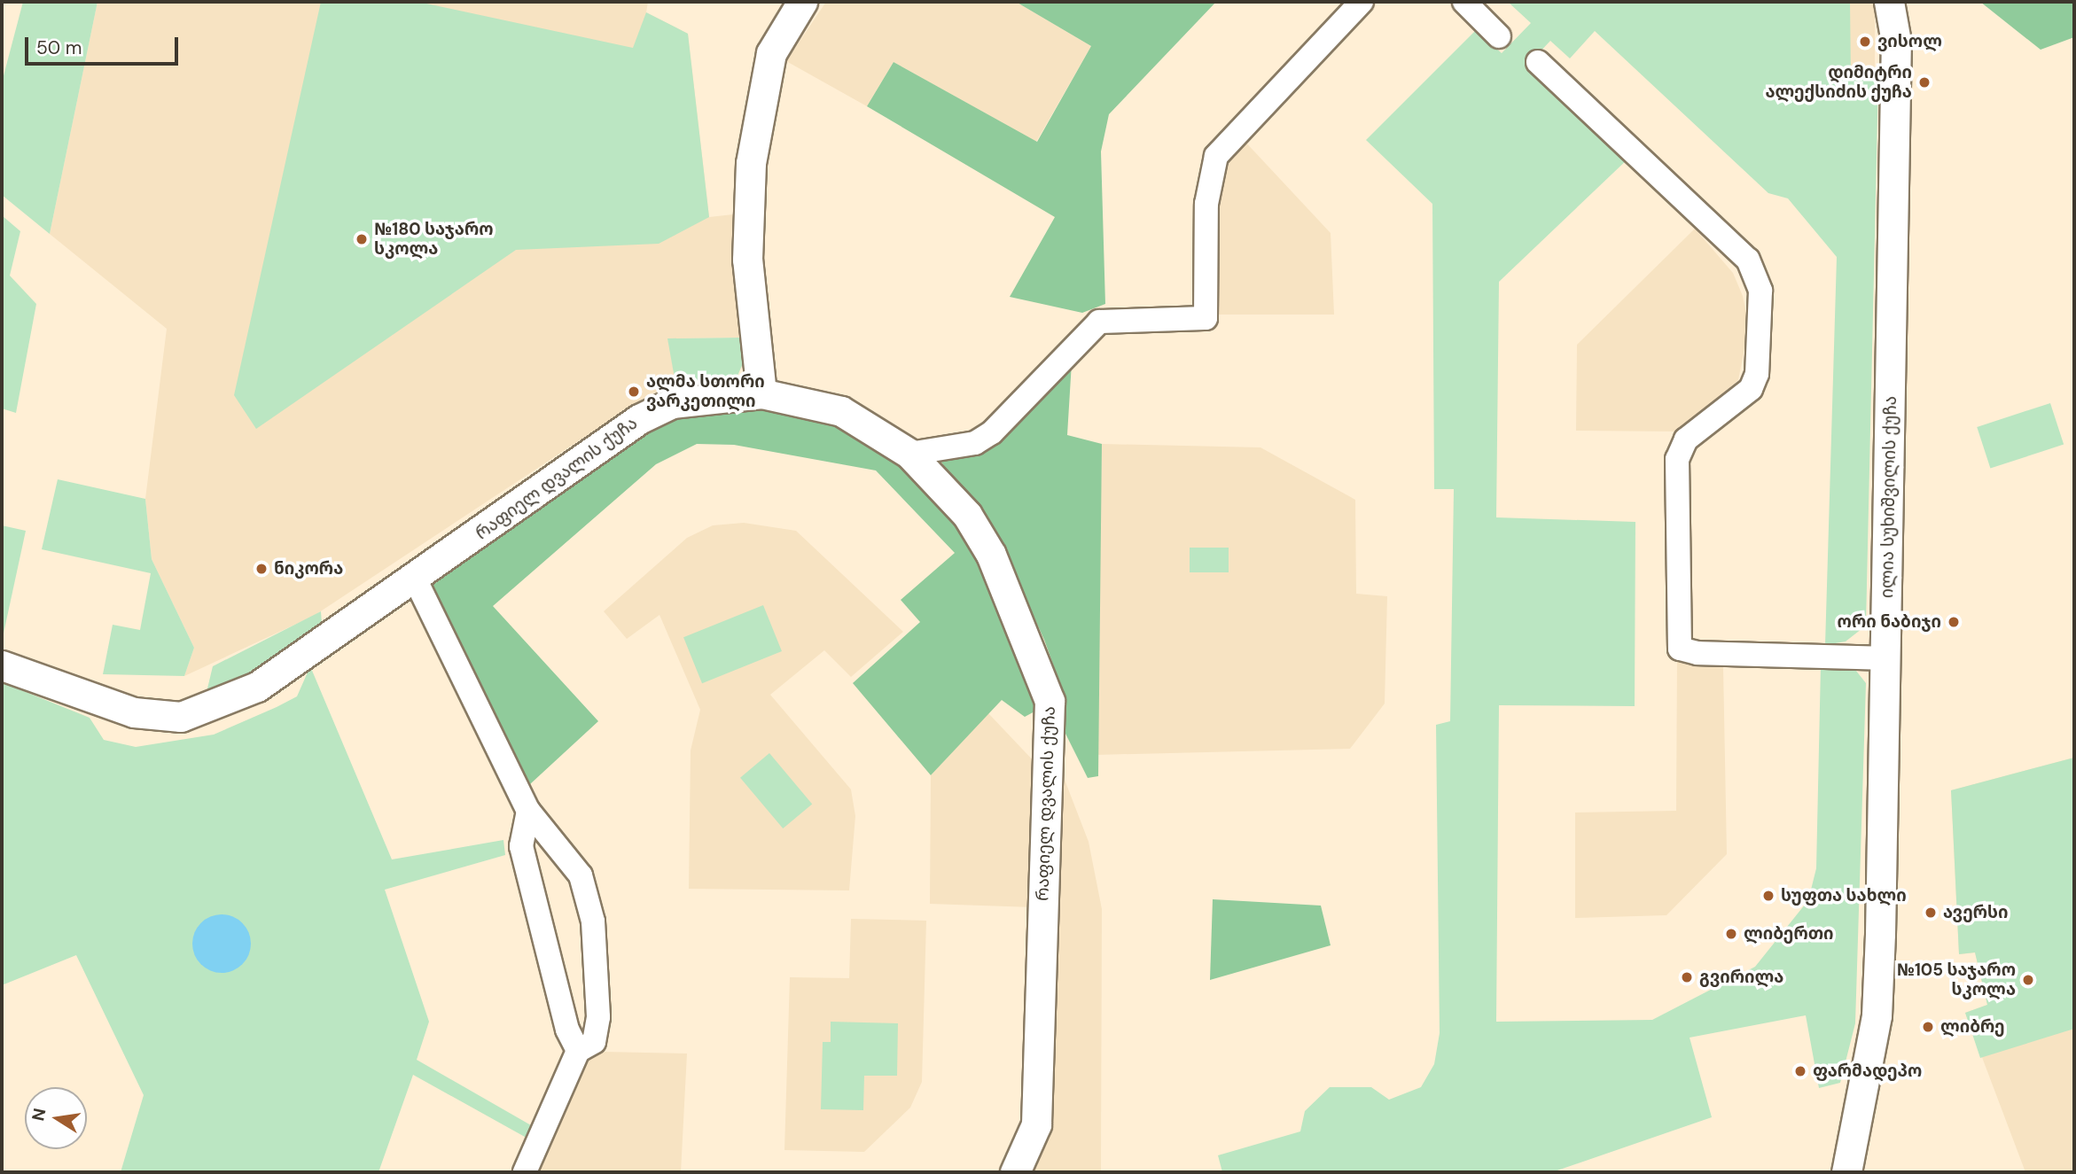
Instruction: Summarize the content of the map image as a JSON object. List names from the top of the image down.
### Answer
{
  "streets": {
    "street": ["რაფიელ დვალის ქუჩა", "ილია სუხიშვილის ქუჩა"]
  },
  "places": [
    "ვისოლ",
    "დიმიტრი ალექსიძის ქუჩა",
    "№180 საჯარო სკოლა",
    "ალმა სთორი ვარკეთილი",
    "ნიკორა",
    "ორი ნაბიჯი",
    "სუფთა სახლი",
    "ავერსი",
    "ლიბერთი",
    "გვირილა",
    "№105 საჯარო სკოლა",
    "ლიბრე",
    "ფარმადეპო"
  ],
  "scale_bar": "50 m",
  "north": "left"
}
